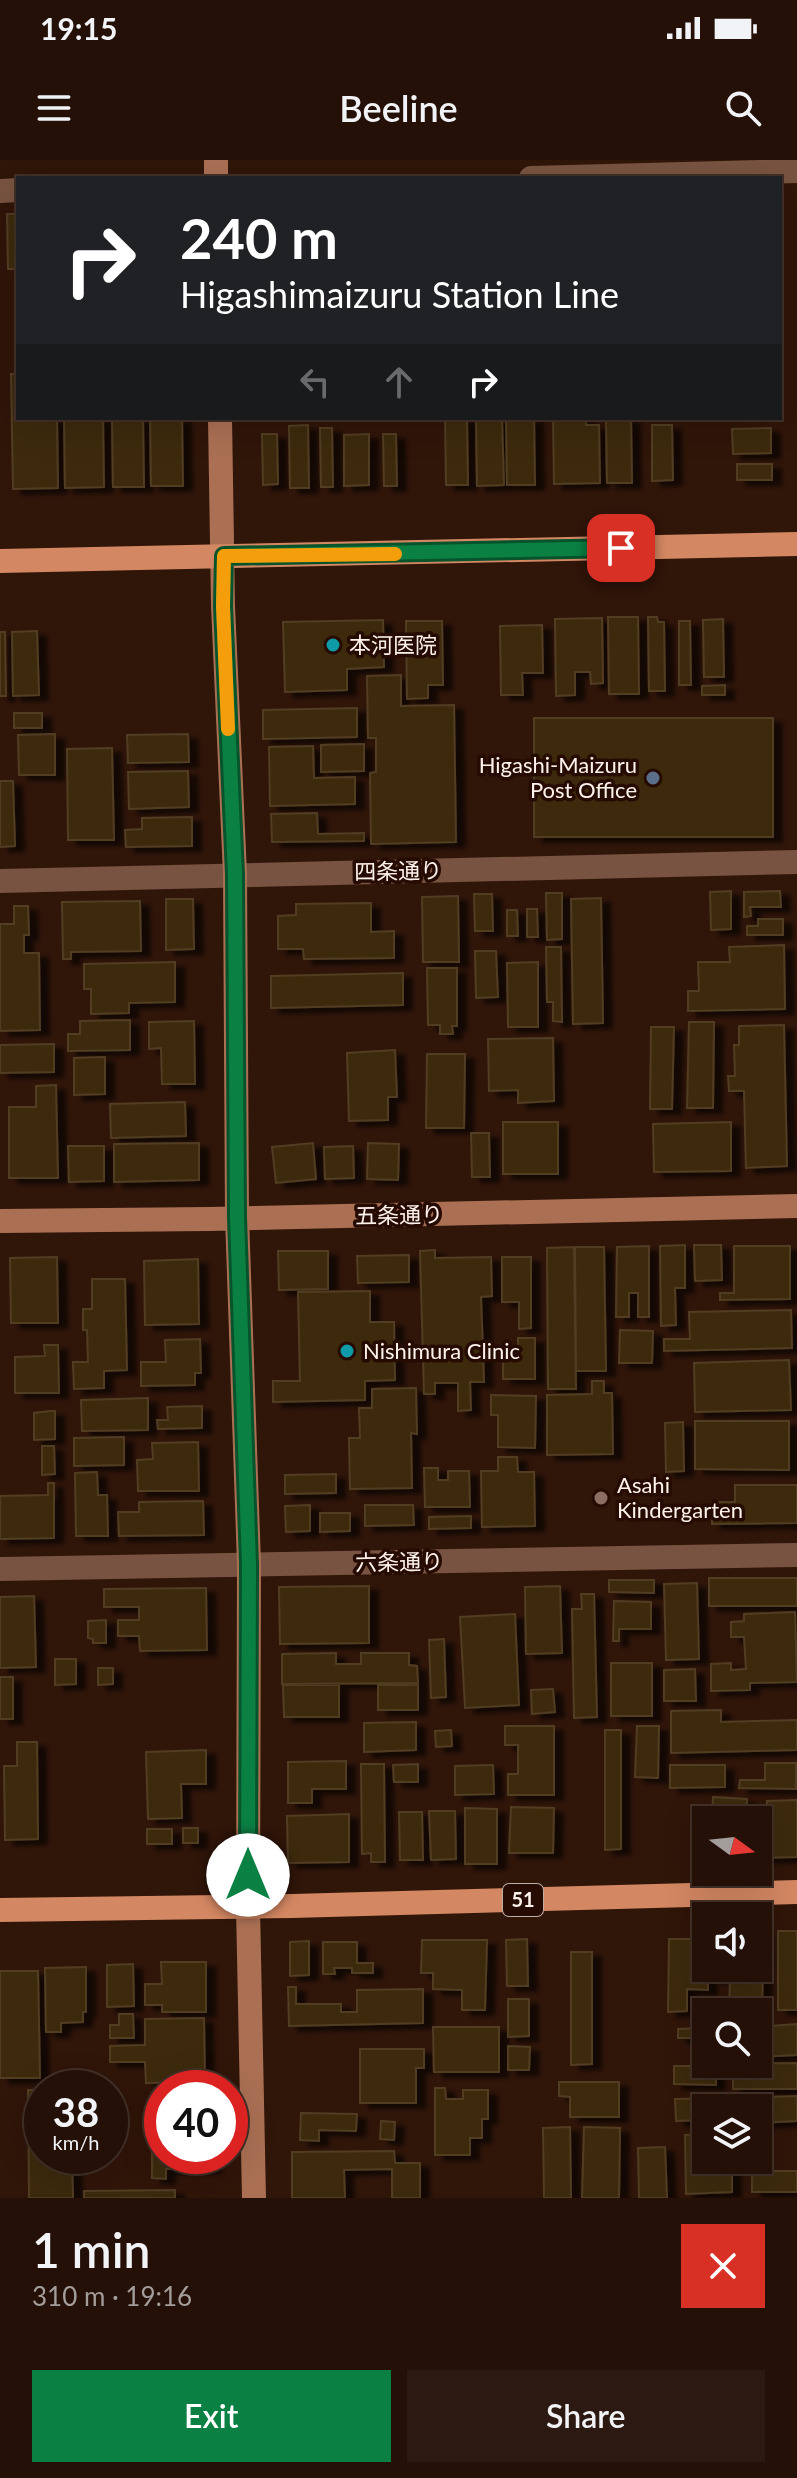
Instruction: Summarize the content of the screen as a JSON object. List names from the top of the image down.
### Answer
{
  "streets": {
    "main road": ["51"],
    "street": ["四条通り", "五条通り", "六条通り"]
  },
  "places": [
    "本河医院",
    "Higashi-Maizuru Post Office",
    "Nishimura Clinic",
    "Asahi Kindergarten"
  ],
  "north": "right",
  "page": {
    "status": "19:15",
    "header": "Beeline",
    "turn": ["240 m", "Higashimaizuru Station Line"],
    "speed": "38 km/h",
    "limit": "40",
    "heading": ["1 min", "310 m · 19:16"],
    "buttons": ["Exit", "Share"]
  }
}
